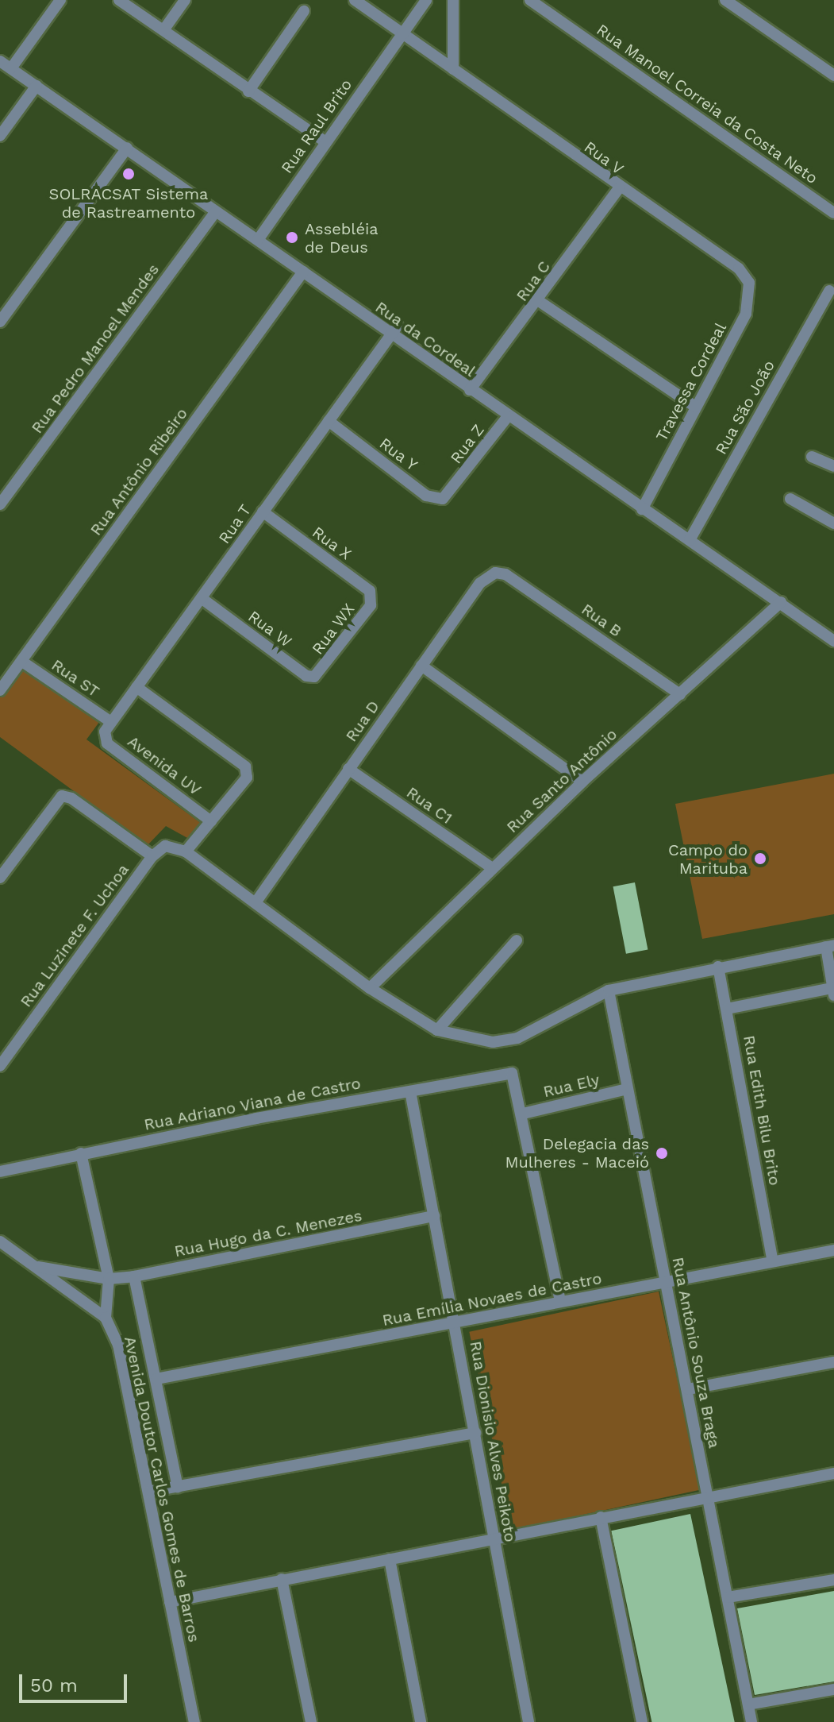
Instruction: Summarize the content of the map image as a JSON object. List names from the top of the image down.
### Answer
{
  "streets": {
    "street": [
      "Rua Manoel Correia da Costa Neto",
      "Rua Raul Brito",
      "Rua V",
      "Rua C",
      "Rua da Cordeal",
      "Rua Pedro Manoel Mendes",
      "Travessa Cordeal",
      "Rua São João",
      "Rua Z",
      "Rua Y",
      "Rua Antônio Ribeiro",
      "Rua T",
      "Rua X",
      "Rua B",
      "Rua W",
      "Rua WX",
      "Rua ST",
      "Rua D",
      "Avenida UV",
      "Rua Santo Antônio",
      "Rua C1",
      "Rua Luzinete F. Uchoa",
      "Rua Ely",
      "Rua Adriano Viana de Castro",
      "Rua Edith Bilu Brito",
      "Rua Hugo da C. Menezes",
      "Rua Emília Novaes de Castro",
      "Rua Antônio Souza Braga",
      "Rua Dionisio Alves Peikoto",
      "Avenida Doutor Carlos Gomes de Barros"
    ]
  },
  "crossings": [
    ["Rua Raul Brito", "Rua da Cordeal"],
    ["Rua V", "Rua C"],
    ["Rua V", "Travessa Cordeal"],
    ["Rua C", "Rua da Cordeal"],
    ["Rua da Cordeal", "Rua Pedro Manoel Mendes"],
    ["Rua da Cordeal", "Travessa Cordeal"],
    ["Rua da Cordeal", "Rua São João"],
    ["Rua da Cordeal", "Rua Z"],
    ["Rua da Cordeal", "Rua Antônio Ribeiro"],
    ["Rua da Cordeal", "Rua T"],
    ["Rua da Cordeal", "Rua Santo Antônio"],
    ["Rua Z", "Rua Y"],
    ["Rua Y", "Rua T"],
    ["Rua Antônio Ribeiro", "Rua ST"],
    ["Rua T", "Rua X"],
    ["Rua T", "Rua W"],
    ["Rua T", "Rua ST"],
    ["Rua T", "Avenida UV"],
    ["Rua X", "Rua WX"],
    ["Rua B", "Rua D"],
    ["Rua B", "Rua Santo Antônio"],
    ["Rua W", "Rua WX"],
    ["Rua ST", "Avenida UV"],
    ["Rua D", "Rua C1"],
    ["Rua Santo Antônio", "Rua C1"],
    ["Rua Ely", "Rua Adriano Viana de Castro"],
    ["Rua Ely", "Rua Antônio Souza Braga"],
    ["Rua Adriano Viana de Castro", "Rua Dionisio Alves Peikoto"],
    ["Rua Edith Bilu Brito", "Rua Emília Novaes de Castro"],
    ["Rua Hugo da C. Menezes", "Rua Dionisio Alves Peikoto"],
    ["Rua Hugo da C. Menezes", "Avenida Doutor Carlos Gomes de Barros"],
    ["Rua Emília Novaes de Castro", "Rua Antônio Souza Braga"],
    ["Rua Emília Novaes de Castro", "Rua Dionisio Alves Peikoto"]
  ],
  "places": [
    "SOLRACSAT Sistema de Rastreamento",
    "Assebléia de Deus",
    "Campo do Marituba",
    "Delegacia das Mulheres - Maceió"
  ],
  "scale_bar": "50 m"
}
